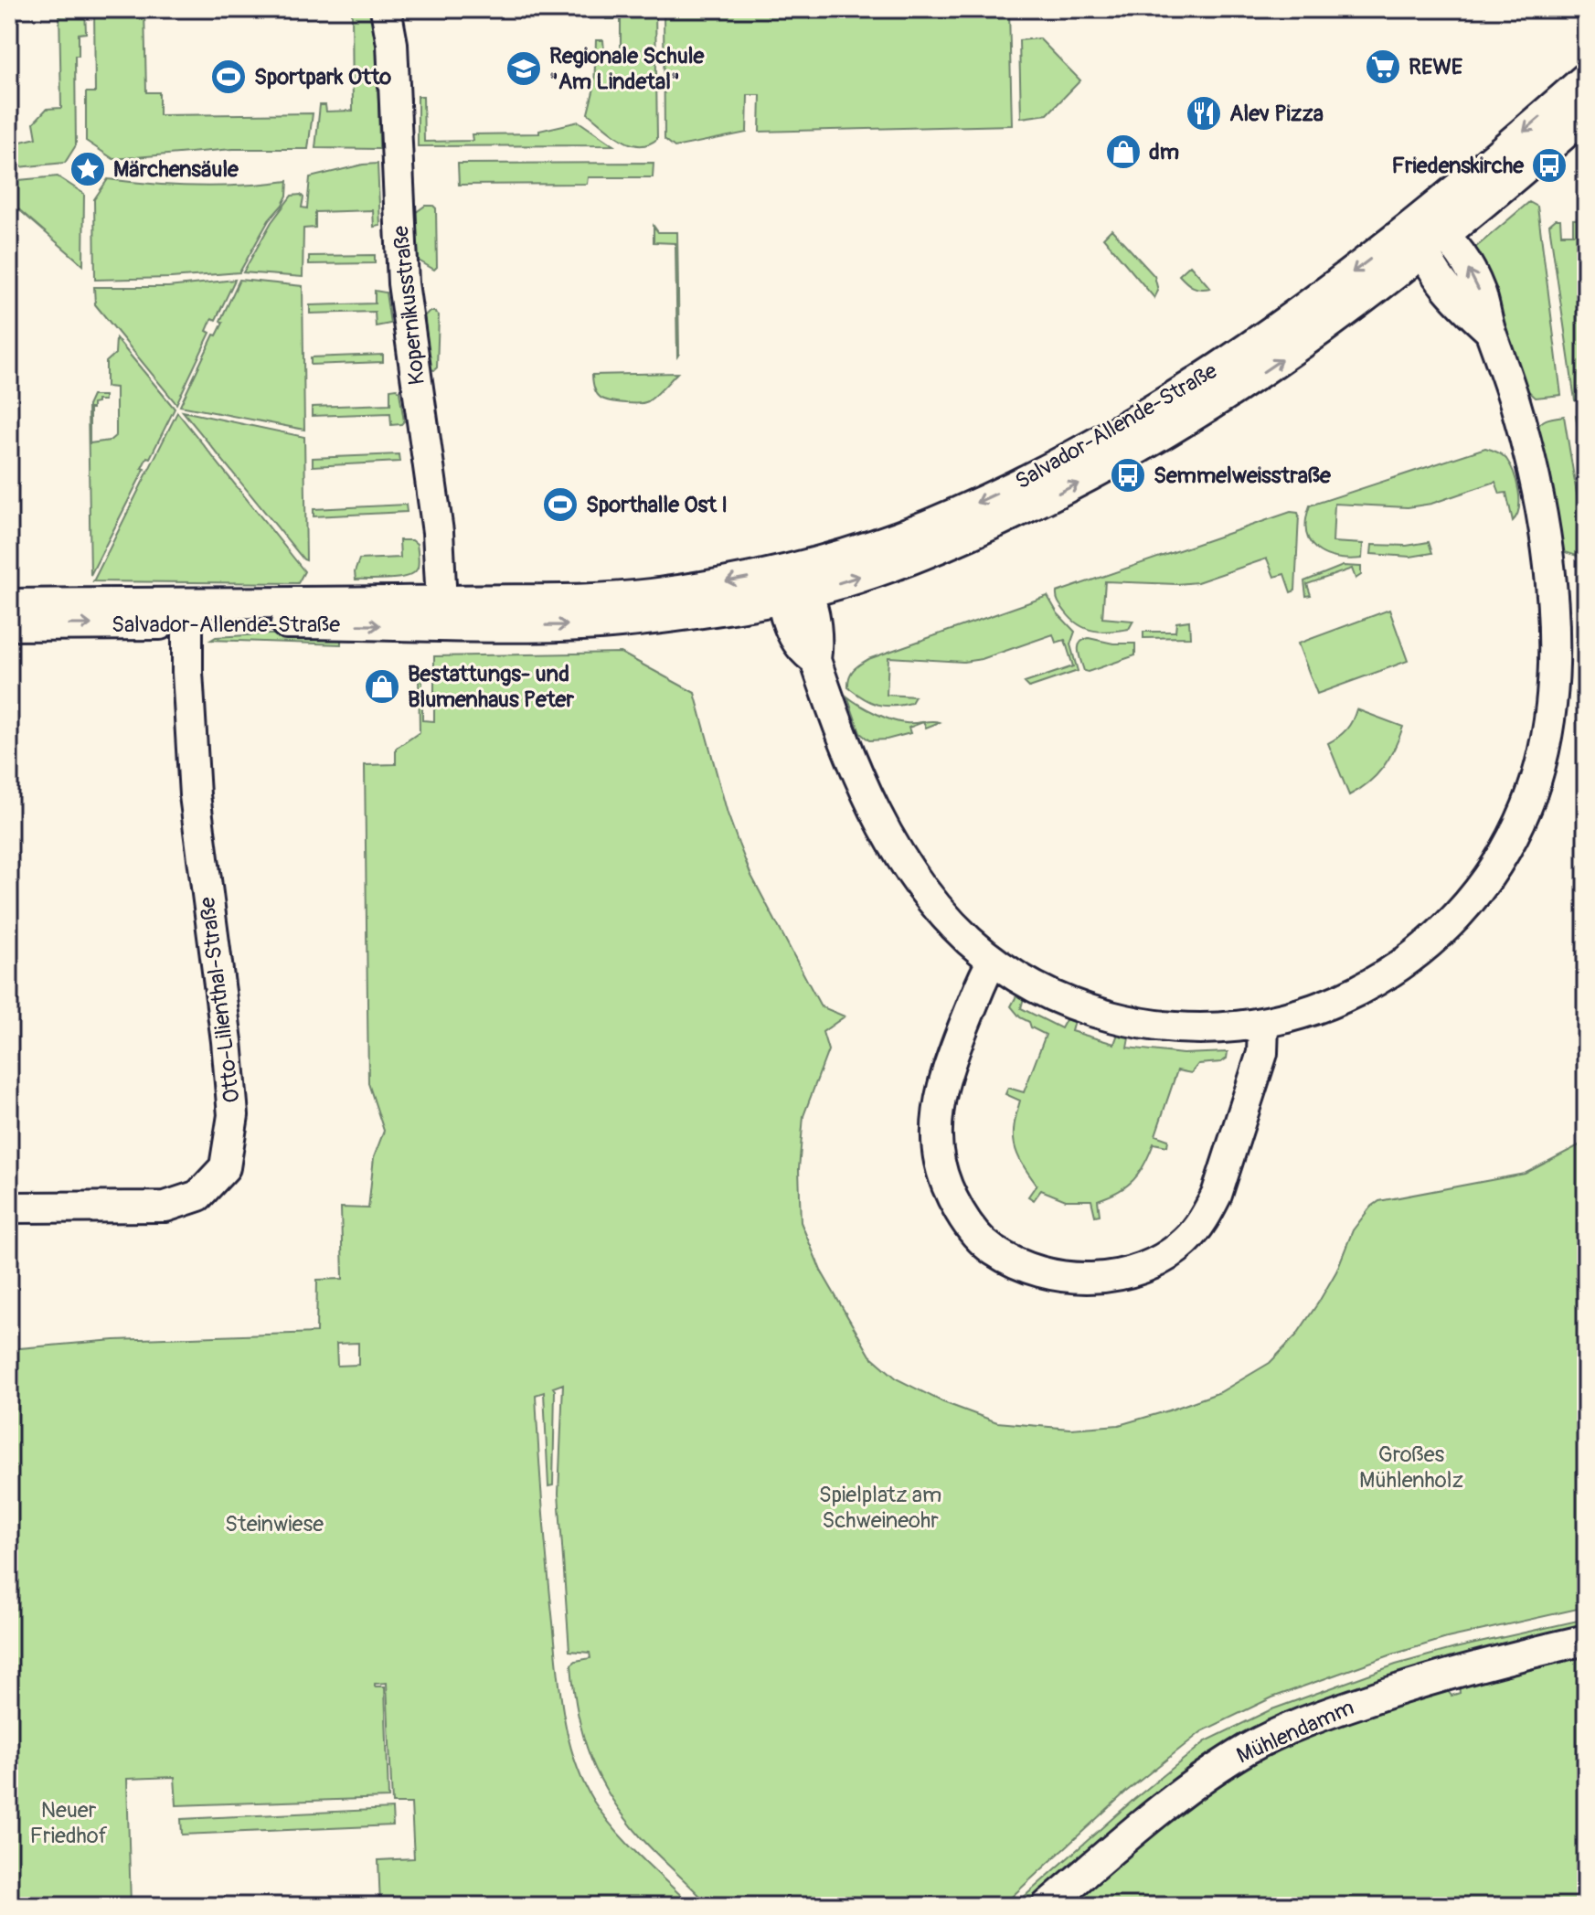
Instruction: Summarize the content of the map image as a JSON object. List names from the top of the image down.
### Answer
{
  "streets": {
    "street": [
      "Kopernikusstraße",
      "Salvador-Allende-Straße",
      "Otto-Lilienthal-Straße",
      "Mühlendamm"
    ]
  },
  "crossings": [
    ["Kopernikusstraße", "Salvador-Allende-Straße"],
    ["Salvador-Allende-Straße", "Otto-Lilienthal-Straße"]
  ],
  "parks": [
    "Großes Mühlenholz",
    "Spielplatz am Schweineohr",
    "Steinwiese",
    "Neuer Friedhof"
  ],
  "places": {
    "supermarket": ["REWE"],
    "school or university": ["Regionale Schule \"Am Lindetal\""],
    "sports": ["Sportpark Otto", "Sporthalle Ost I"],
    "restaurant": ["Alev Pizza"],
    "shop": ["dm", "Bestattungs- und Blumenhaus Peter"],
    "bus stop": ["Friedenskirche", "Semmelweisstraße"],
    "place": ["Märchensäule"]
  }
}
